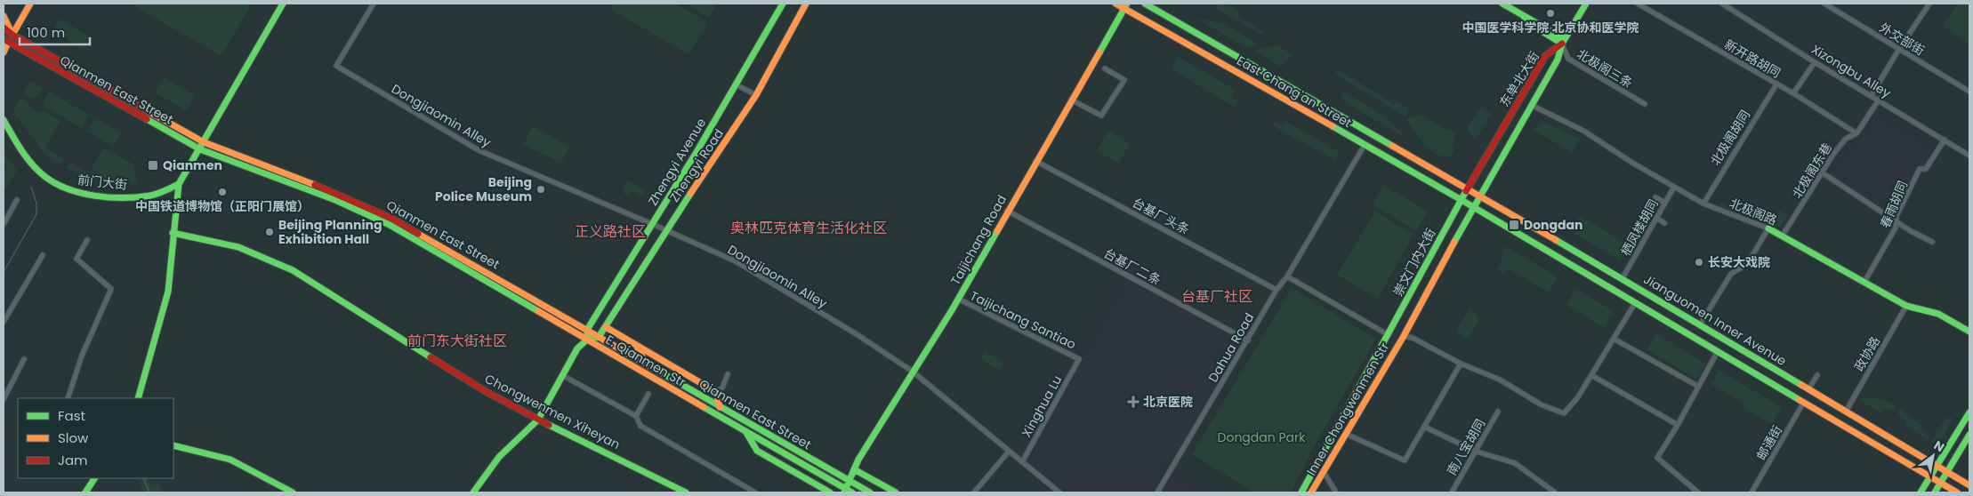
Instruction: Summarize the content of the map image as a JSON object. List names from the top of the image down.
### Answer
{
  "streets": {
    "main road": [
      "东单北大街",
      "Qianmen East Street",
      "East Chang'an Street",
      "Zhengyi Avenue",
      "Zhengyi Road",
      "前门大街",
      "北极阁路",
      "Taijichang Road",
      "崇文门内大街",
      "Jianguomen Inner Avenue",
      "E. Qianmen Str",
      "Inner Chongwenmen Str",
      "Chongwenmen Xiheyan"
    ],
    "street": [
      "外交部街",
      "新开路胡同",
      "北极阁三条",
      "Xizongbu Alley",
      "Dongjiaomin Alley",
      "北极阁胡同",
      "北极阁东巷",
      "春雨胡同",
      "台基厂头条",
      "栖凤楼胡同",
      "台基厂二条",
      "Taijichang Santiao",
      "Dahua Road",
      "政协路",
      "Xinghua Lu",
      "邮通街",
      "南八宝胡同"
    ]
  },
  "crossings": [
    ["新开路胡同", "北极阁胡同"],
    ["新开路胡同", "北极阁东巷"],
    ["北极阁三条", "东单北大街"],
    ["Xizongbu Alley", "北极阁东巷"],
    ["Xizongbu Alley", "春雨胡同"],
    ["东单北大街", "East Chang'an Street"],
    ["东单北大街", "北极阁路"],
    ["东单北大街", "崇文门内大街"],
    ["东单北大街", "Jianguomen Inner Avenue"],
    ["Qianmen East Street", "Zhengyi Avenue"],
    ["Qianmen East Street", "Zhengyi Road"],
    ["Qianmen East Street", "Taijichang Road"],
    ["Qianmen East Street", "E. Qianmen Str"],
    ["East Chang'an Street", "Taijichang Road"],
    ["East Chang'an Street", "崇文门内大街"],
    ["East Chang'an Street", "Jianguomen Inner Avenue"],
    ["East Chang'an Street", "Dahua Road"],
    ["Dongjiaomin Alley", "Zhengyi Avenue"],
    ["Dongjiaomin Alley", "Zhengyi Road"],
    ["Dongjiaomin Alley", "Taijichang Road"],
    ["Dongjiaomin Alley", "Xinghua Lu"],
    ["北极阁胡同", "北极阁路"],
    ["北极阁东巷", "北极阁路"],
    ["春雨胡同", "北极阁路"],
    ["北极阁路", "栖凤楼胡同"],
    ["北极阁路", "政协路"],
    ["台基厂头条", "Taijichang Road"],
    ["台基厂头条", "Dahua Road"],
    ["栖凤楼胡同", "Jianguomen Inner Avenue"],
    ["Taijichang Road", "台基厂二条"],
    ["Taijichang Road", "Taijichang Santiao"],
    ["Taijichang Road", "E. Qianmen Str"],
    ["崇文门内大街", "Jianguomen Inner Avenue"],
    ["崇文门内大街", "Inner Chongwenmen Str"],
    ["台基厂二条", "Dahua Road"],
    ["Taijichang Santiao", "Xinghua Lu"],
    ["Jianguomen Inner Avenue", "政协路"],
    ["Jianguomen Inner Avenue", "邮通街"]
  ],
  "districts": [
    "奥林匹克体育生活化社区",
    "正义路社区",
    "台基厂社区",
    "前门东大街社区"
  ],
  "parks": ["Dongdan Park"],
  "places": {
    "other": [
      "中国医学科学院 北京协和医学院",
      "Beijing Police Museum",
      "中国铁道博物馆（正阳门展馆）",
      "Beijing Planning Exhibition Hall",
      "长安大戏院"
    ],
    "transit": ["Qianmen", "Dongdan"],
    "health": ["北京医院"]
  },
  "legend": ["Fast", "Slow", "Jam"],
  "scale_bar": "100 m",
  "north": "top right"
}
